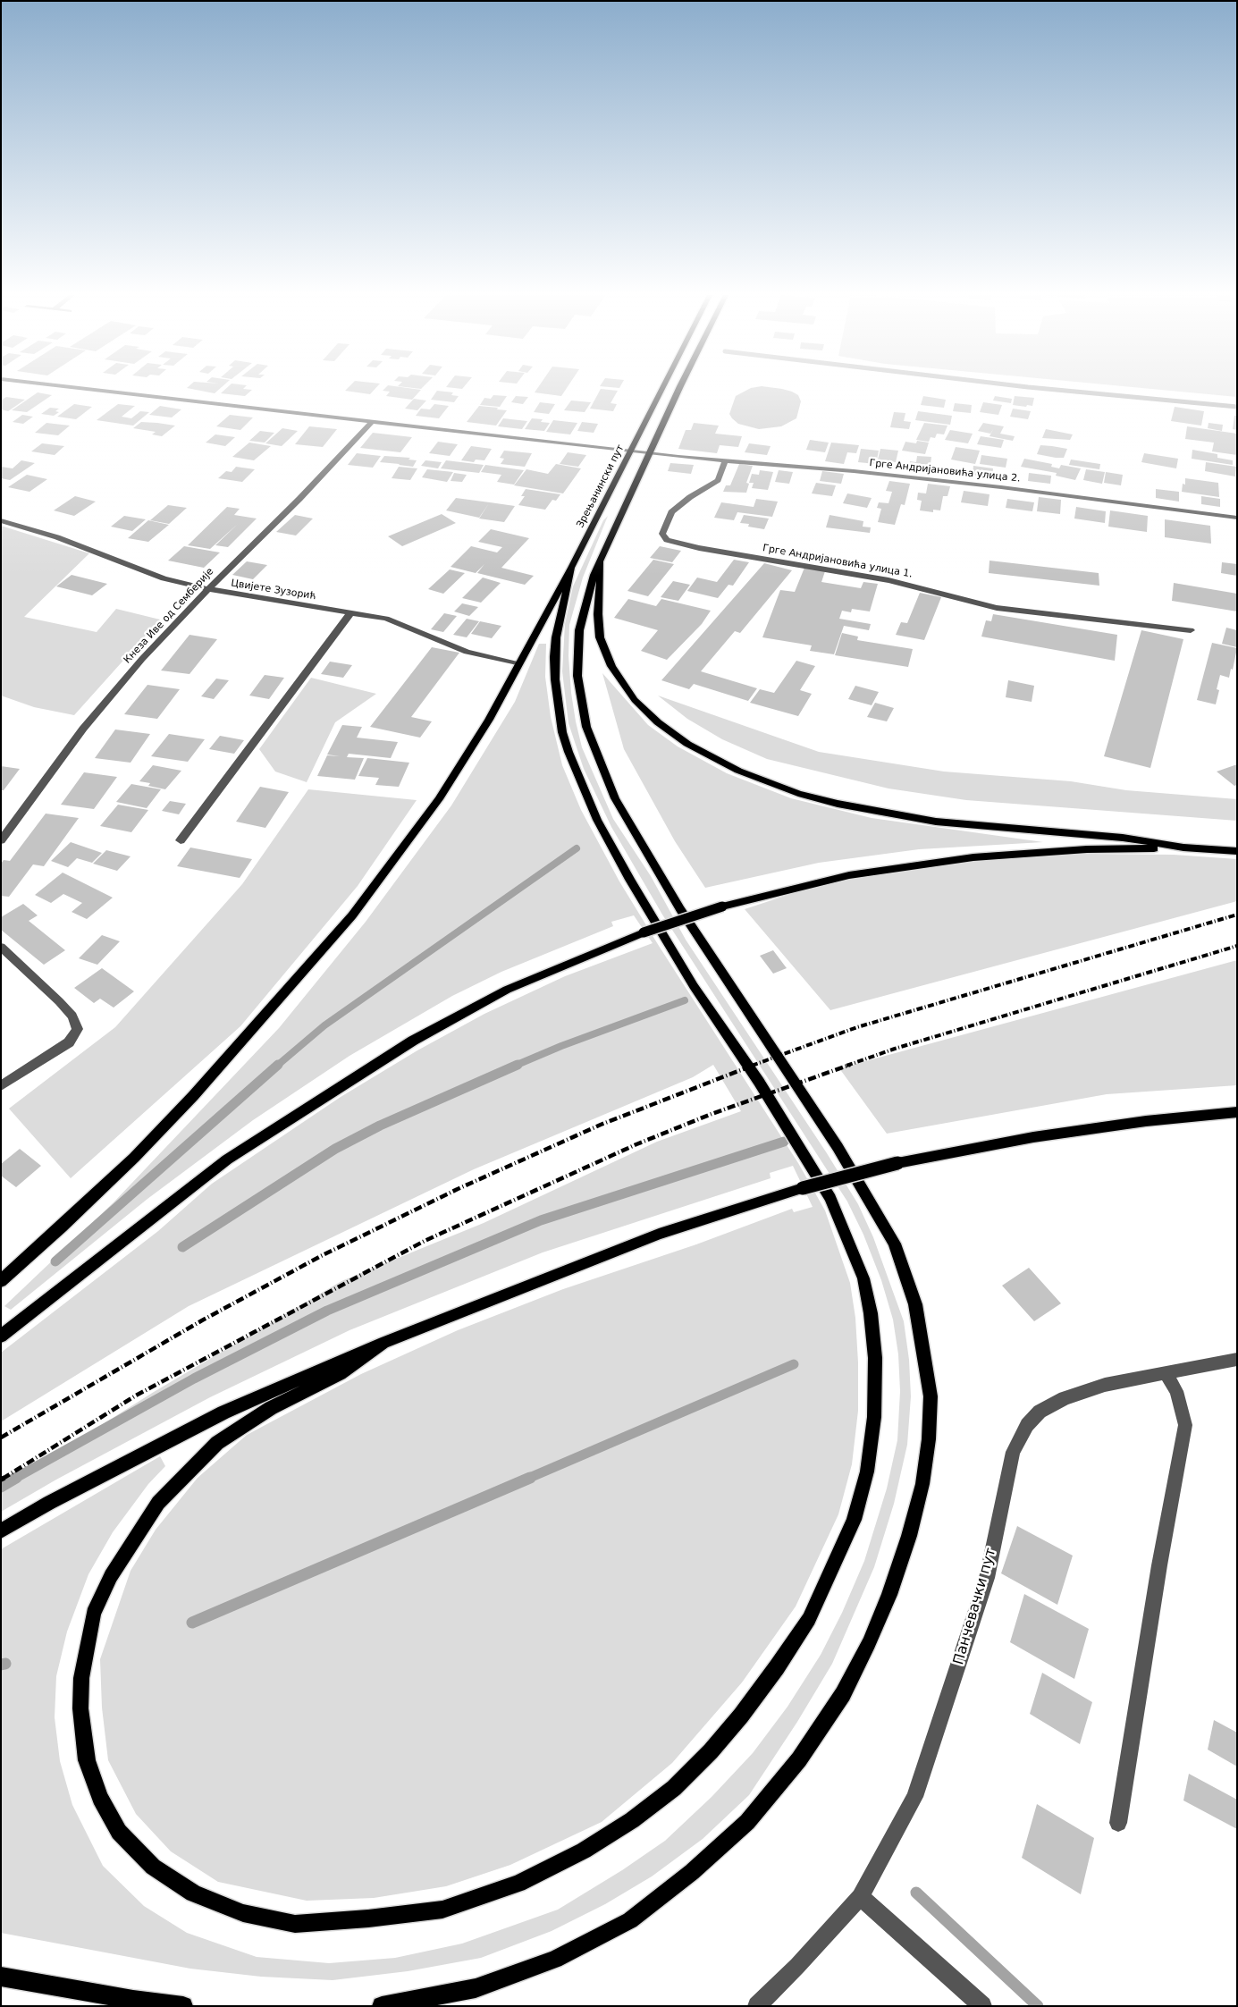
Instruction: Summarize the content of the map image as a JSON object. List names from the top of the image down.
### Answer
{
  "streets": {
    "main road": ["Зрењанински пут"],
    "street": [
      "Грге Андријановића улица 2.",
      "Грге Андријановића улица 1.",
      "Цвијете Зузорић",
      "Кнеза Иве од Семберије",
      "Панчевачки пут"
    ]
  },
  "crossings": [
    ["Грге Андријановића улица 2.", "Зрењанински пут"],
    ["Грге Андријановића улица 2.", "Грге Андријановића улица 1."],
    ["Грге Андријановића улица 2.", "Кнеза Иве од Семберије"],
    ["Цвијете Зузорић", "Кнеза Иве од Семберије"]
  ]
}
